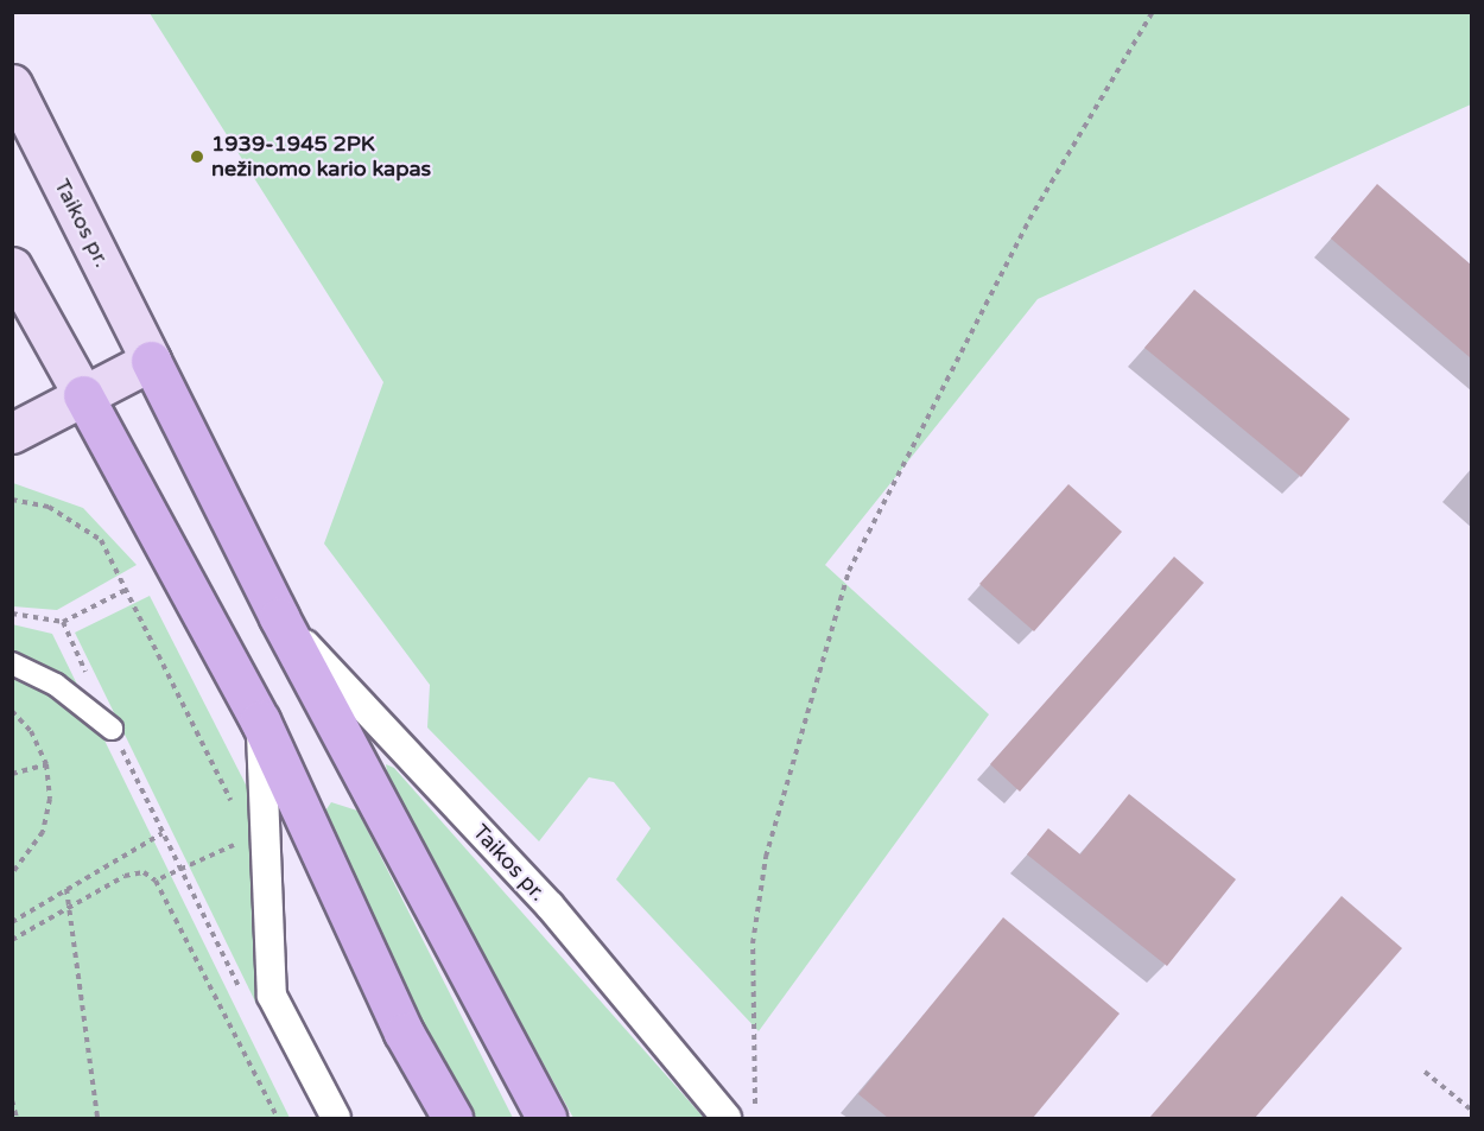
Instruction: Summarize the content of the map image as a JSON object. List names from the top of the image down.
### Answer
{
  "streets": {
    "main road": ["Taikos pr."]
  },
  "places": ["1939-1945 2PK nežinomo kario kapas"]
}
